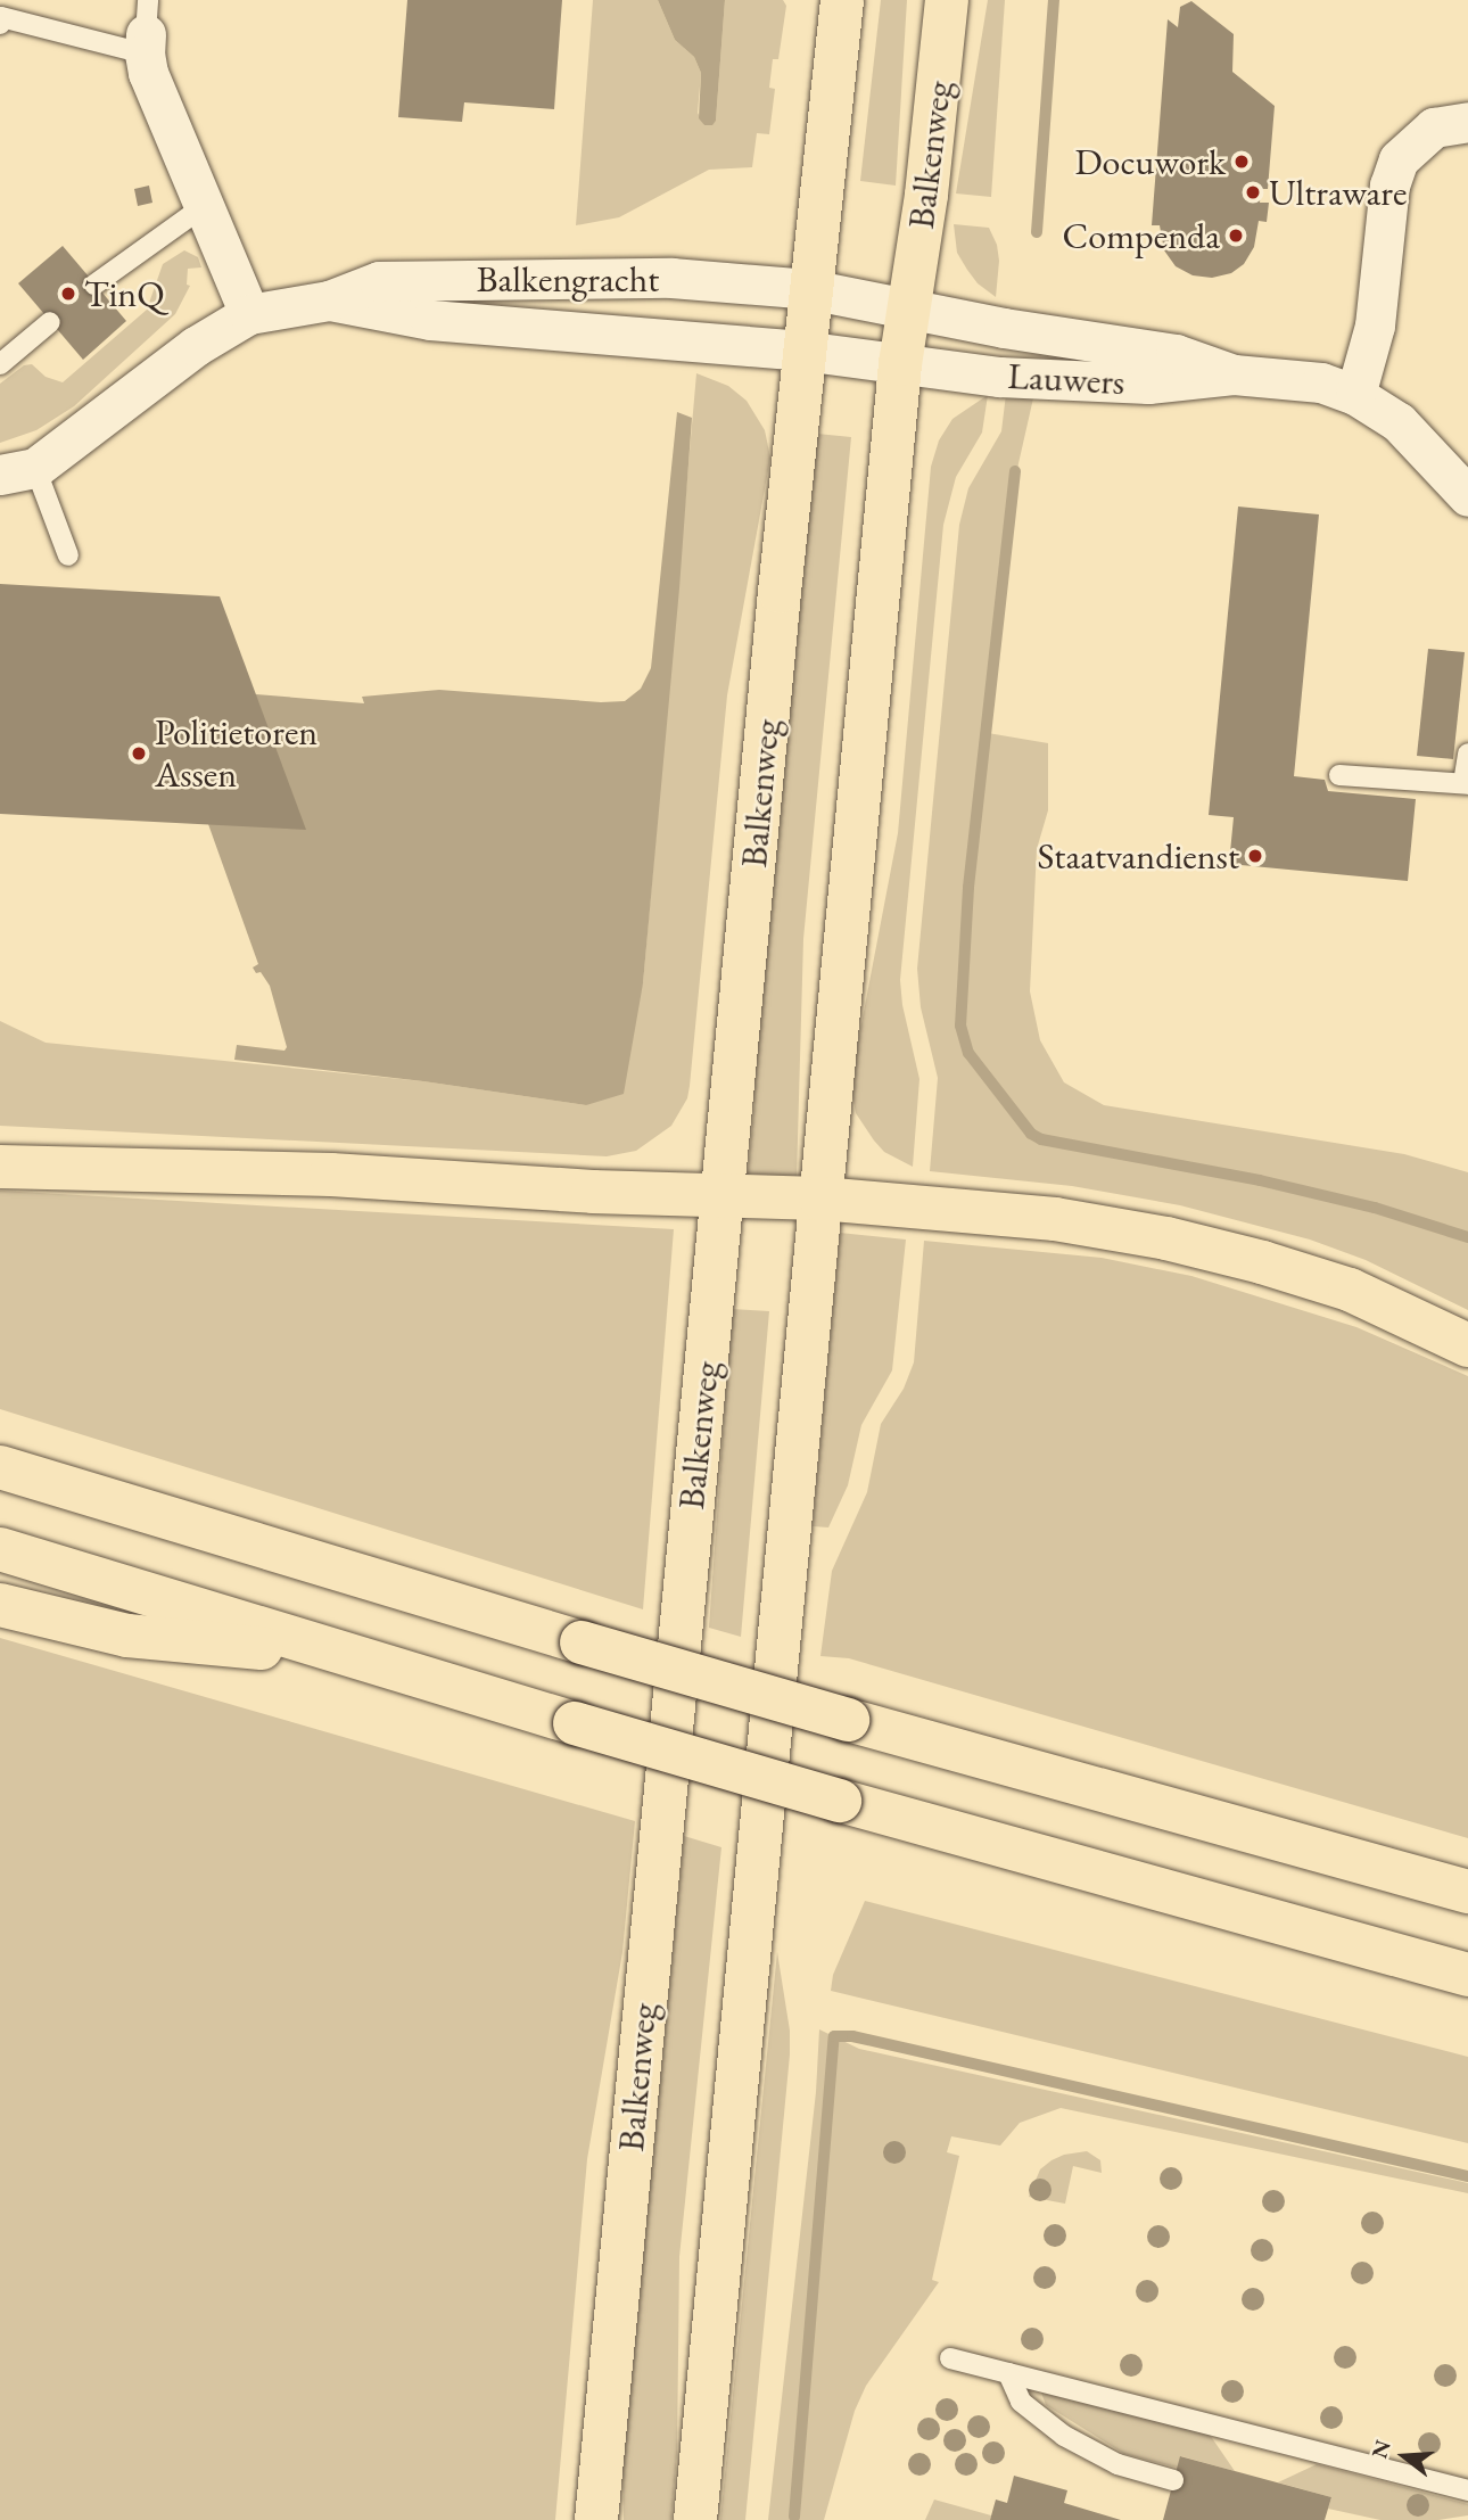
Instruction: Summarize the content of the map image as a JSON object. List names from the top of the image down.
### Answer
{
  "streets": {
    "main road": ["Balkenweg"],
    "street": ["Balkengracht", "Lauwers"]
  },
  "crossings": [
    ["Balkenweg", "Balkengracht"],
    ["Balkenweg", "Lauwers"]
  ],
  "places": [
    "Docuwork",
    "Ultraware",
    "Compenda",
    "TinQ",
    "Politietoren Assen",
    "Staatvandienst"
  ],
  "north": "left"
}
